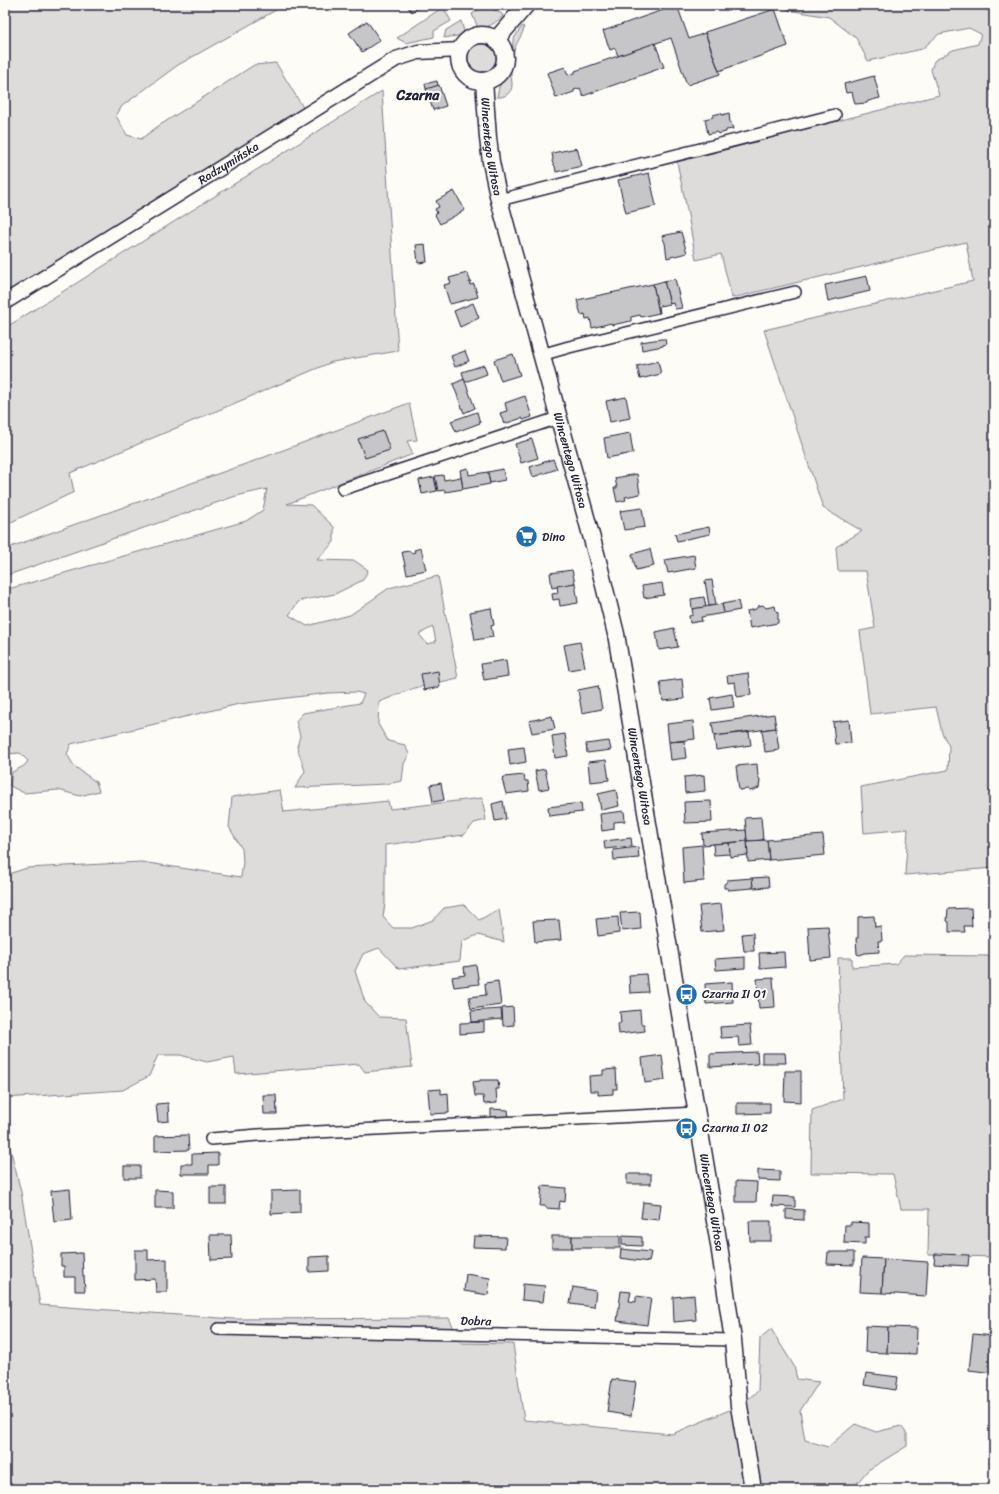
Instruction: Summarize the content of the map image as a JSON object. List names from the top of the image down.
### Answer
{
  "streets": {
    "main road": ["Wincentego Witosa"],
    "street": ["Radzymińska", "Dobra"]
  },
  "crossings": [
    ["Wincentego Witosa", "Radzymińska"],
    ["Wincentego Witosa", "Dobra"]
  ],
  "districts": ["Czarna"],
  "places": {
    "supermarket": ["Dino"],
    "bus stop": ["Czarna II 01", "Czarna II 02"]
  }
}
